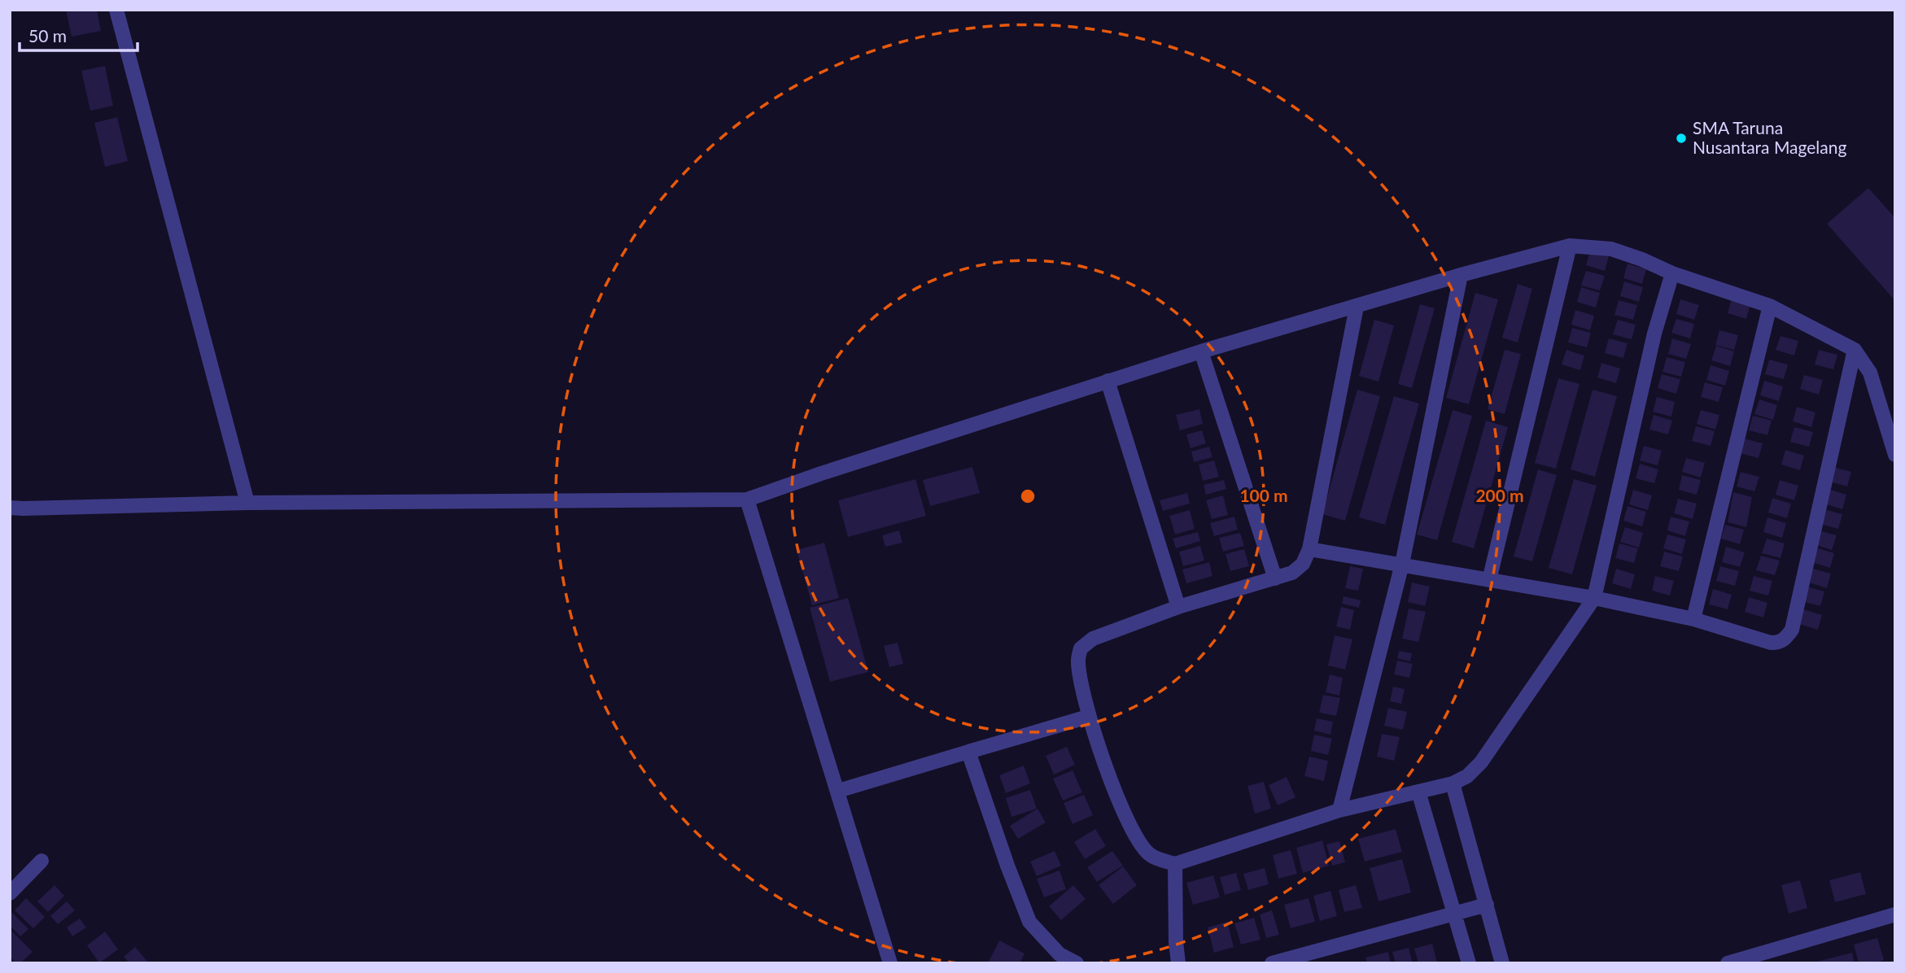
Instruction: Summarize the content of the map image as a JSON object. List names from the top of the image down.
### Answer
{
  "places": ["SMA Taruna Nusantara Magelang"],
  "scale_bar": "50 m",
  "rings": ["100 m", "200 m"]
}
